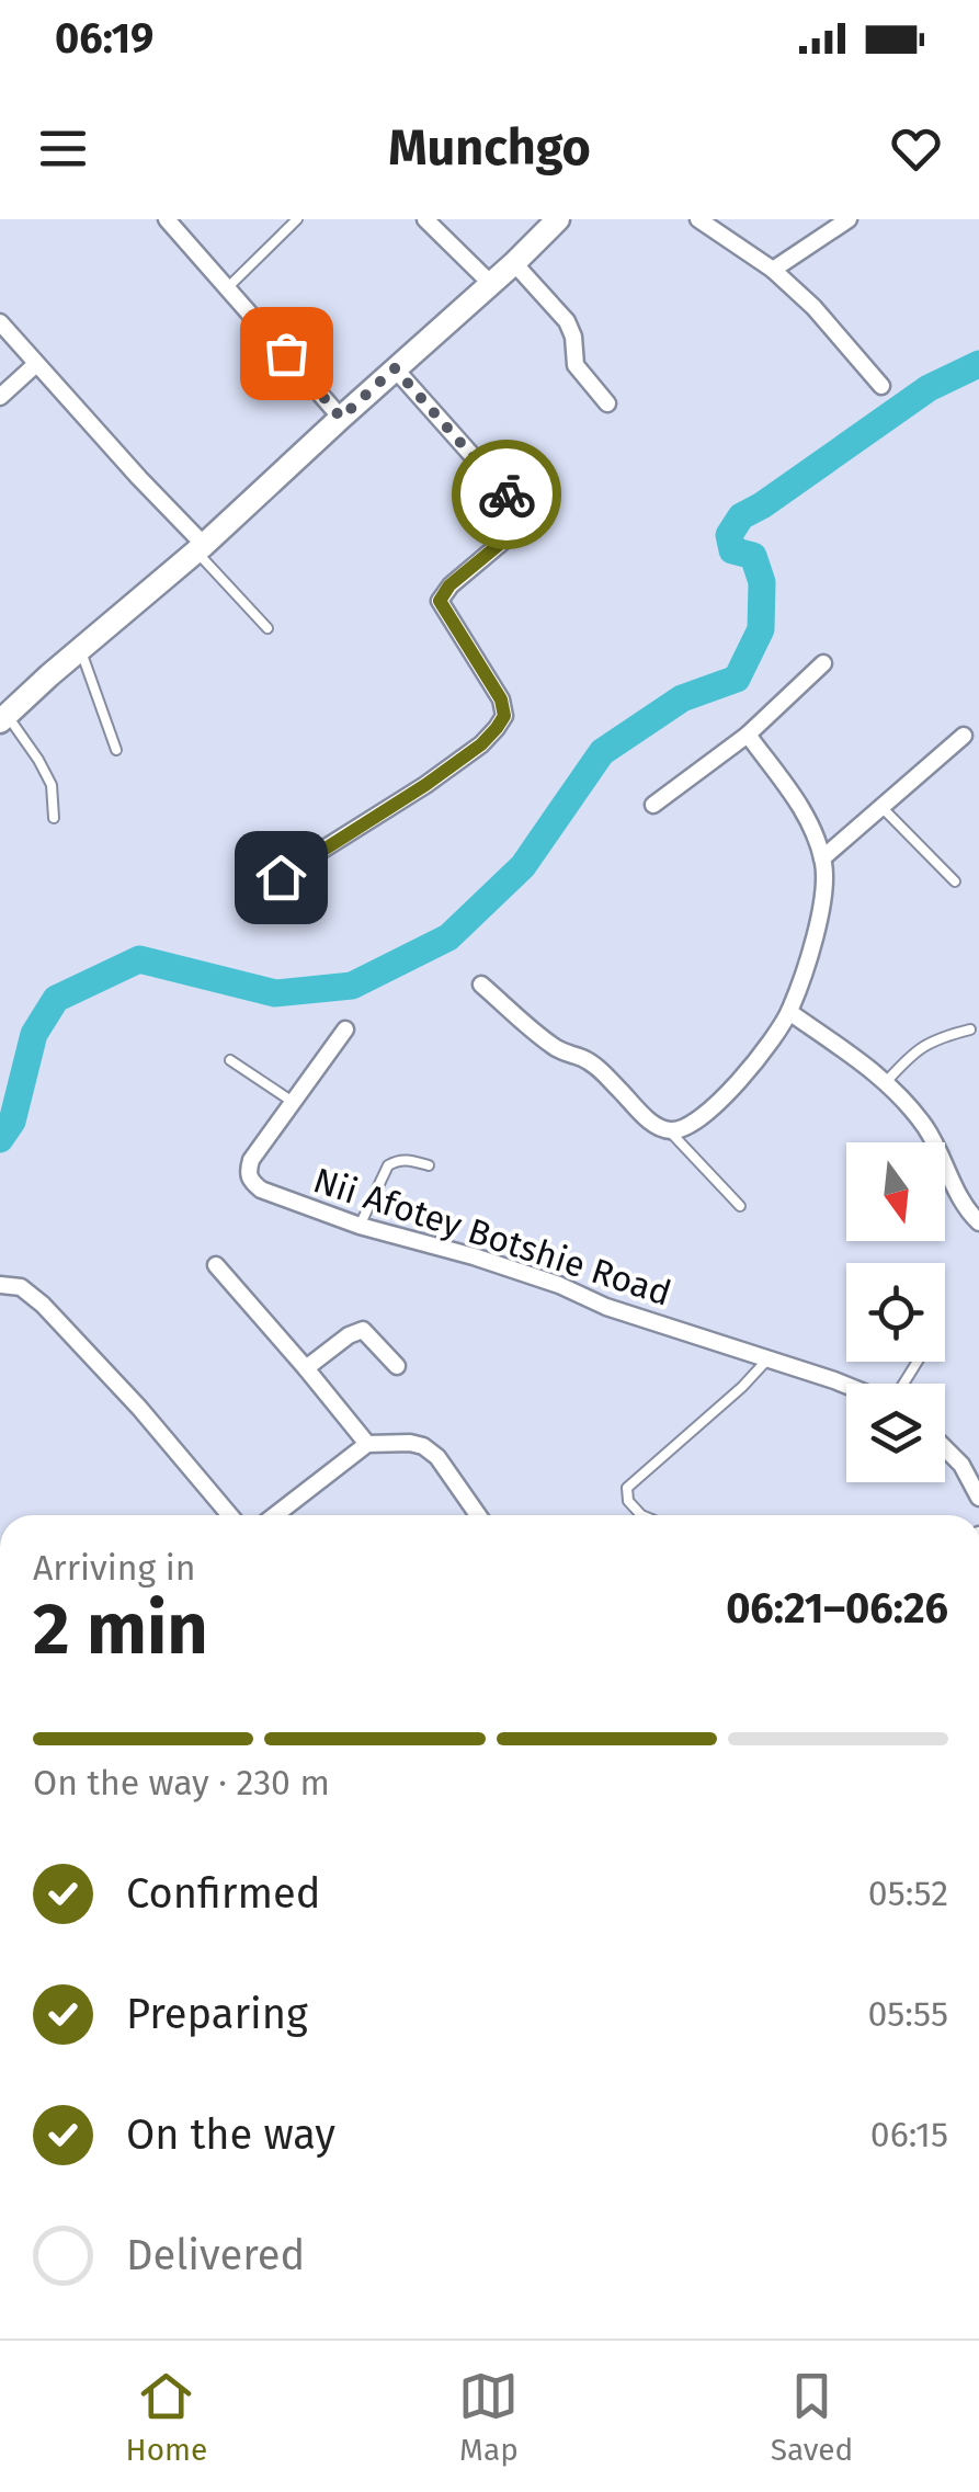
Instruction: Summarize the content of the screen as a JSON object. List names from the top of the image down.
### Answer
{
  "streets": {
    "street": ["Nii Afotey Botshie Road"]
  },
  "north": "bottom",
  "page": {
    "status": "06:19",
    "header": "Munchgo",
    "heading": ["2 min", "Arriving in", "06:21–06:26"],
    "bar": "On the way · 230 m",
    "list": [
      ["Confirmed", "05:52"],
      ["Preparing", "05:55"],
      ["On the way", "06:15"],
      "Delivered"
    ],
    "tabs": ["Home", "Map", "Saved"]
  }
}
